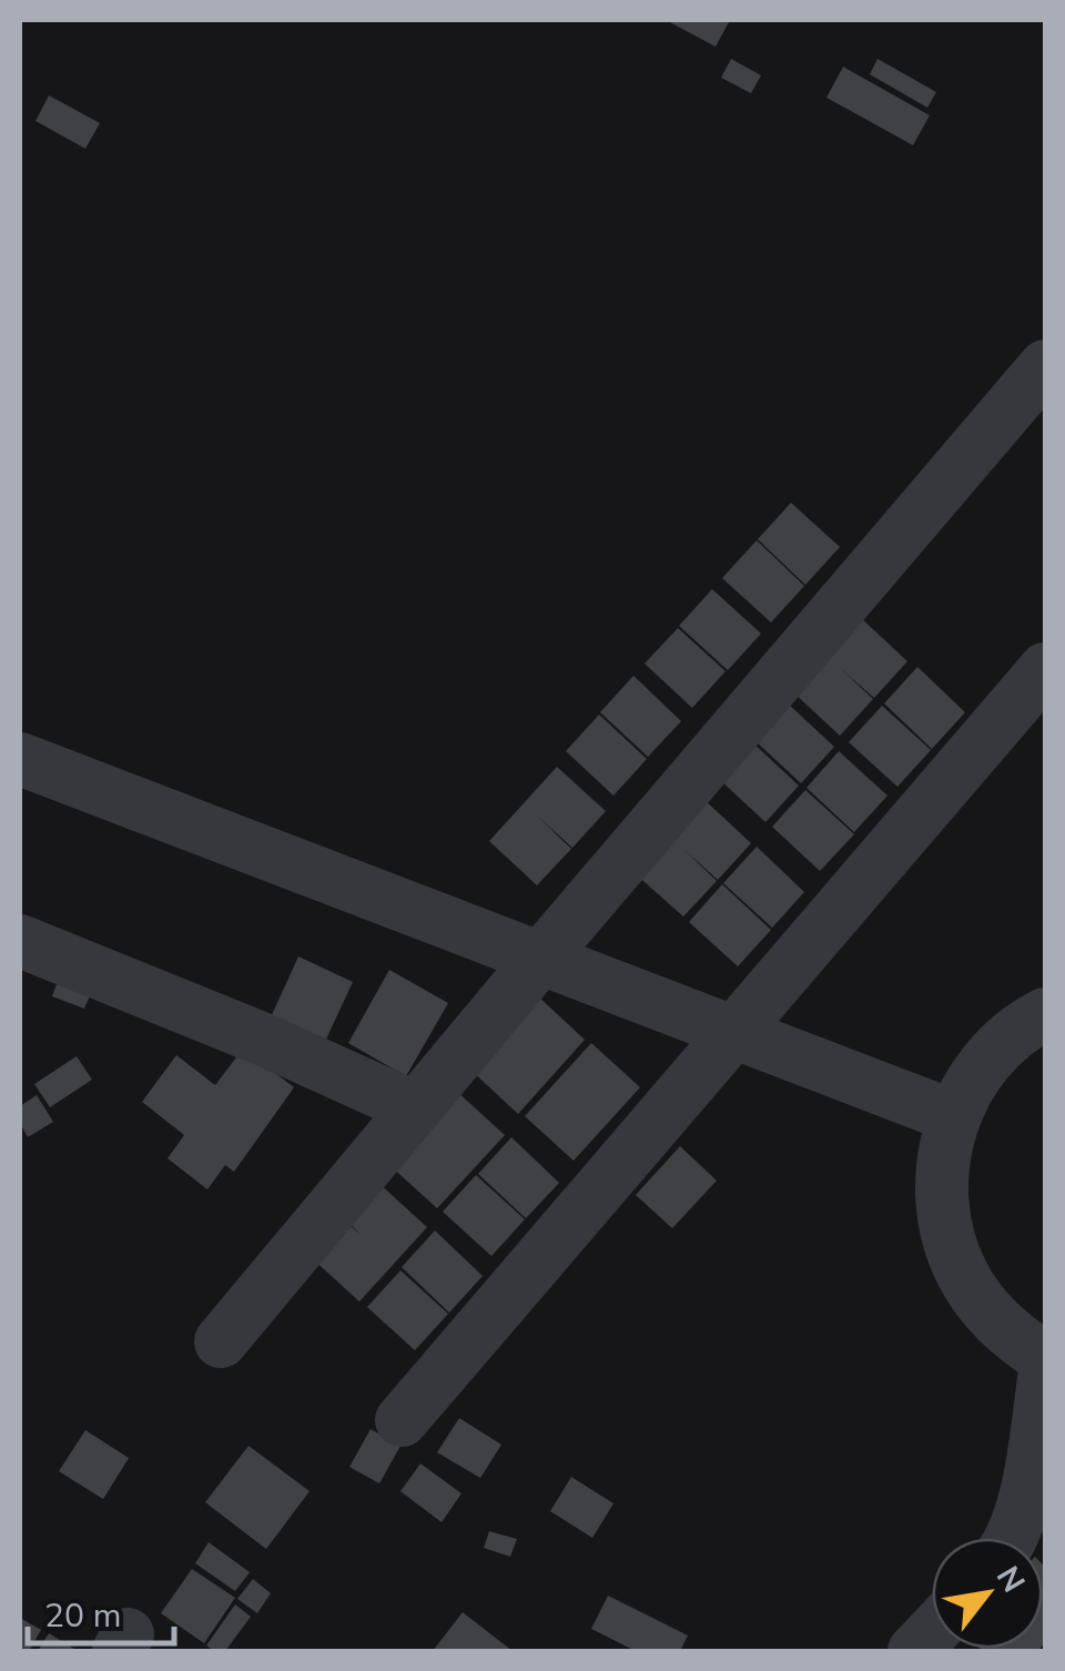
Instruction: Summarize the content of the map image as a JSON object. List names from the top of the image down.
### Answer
{
  "scale_bar": "20 m",
  "north": "top right"
}
